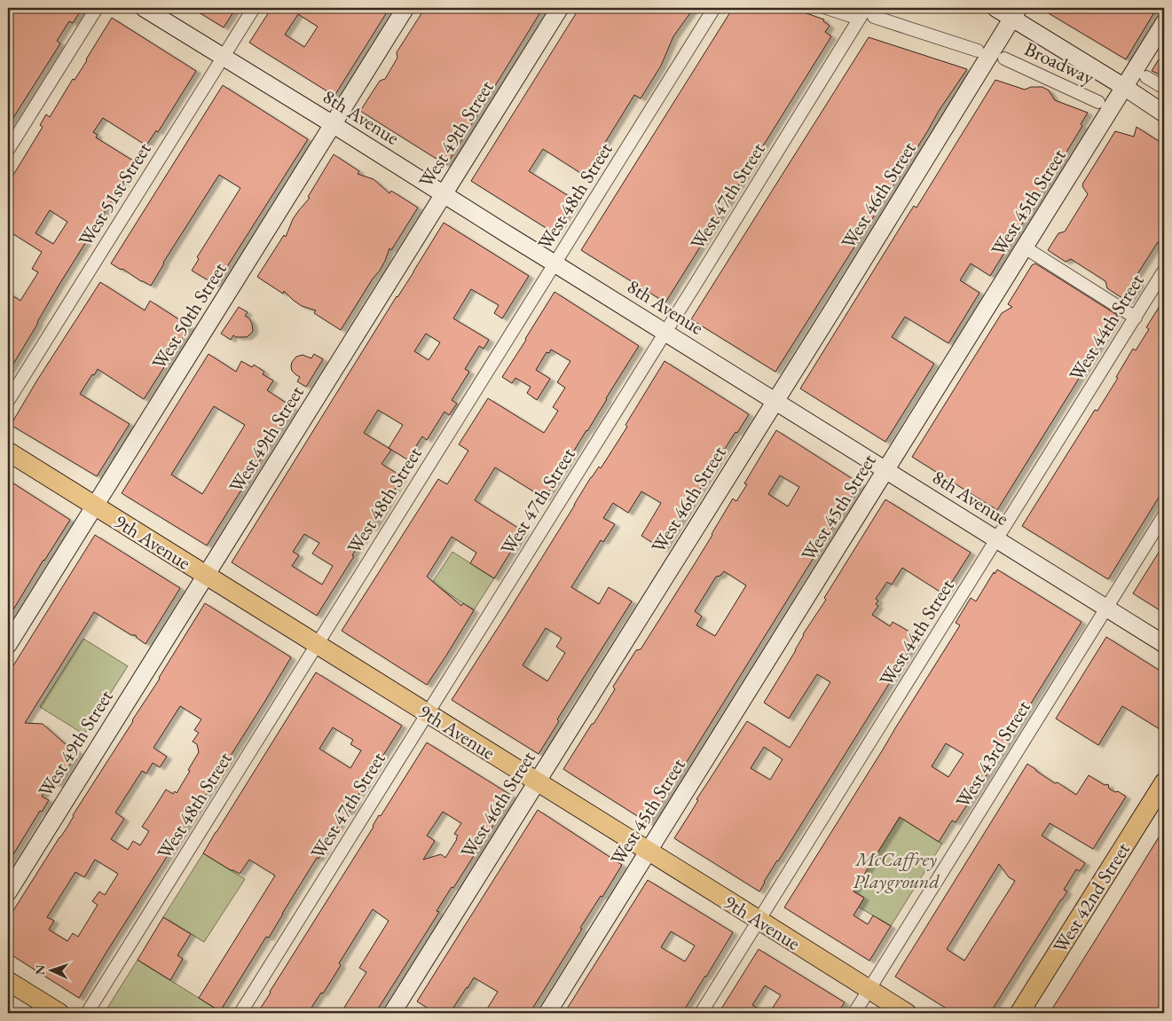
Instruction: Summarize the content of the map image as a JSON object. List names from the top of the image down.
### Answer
{
  "streets": {
    "main road": [
      "8th Avenue",
      "West 49th Street",
      "West 46th Street",
      "West 45th Street",
      "West 50th Street",
      "9th Avenue",
      "West 42nd Street"
    ],
    "street": [
      "Broadway",
      "West 51st Street",
      "West 48th Street",
      "West 47th Street",
      "West 44th Street",
      "West 43rd Street"
    ]
  },
  "crossings": [
    ["8th Avenue", "West 49th Street"],
    ["8th Avenue", "West 51st Street"],
    ["8th Avenue", "West 46th Street"],
    ["8th Avenue", "West 48th Street"],
    ["8th Avenue", "West 47th Street"],
    ["8th Avenue", "West 45th Street"],
    ["8th Avenue", "West 50th Street"],
    ["8th Avenue", "West 44th Street"],
    ["8th Avenue", "West 43rd Street"],
    ["West 49th Street", "9th Avenue"],
    ["West 46th Street", "9th Avenue"],
    ["West 48th Street", "9th Avenue"],
    ["West 47th Street", "9th Avenue"],
    ["West 45th Street", "9th Avenue"],
    ["West 50th Street", "9th Avenue"],
    ["West 44th Street", "9th Avenue"],
    ["9th Avenue", "West 43rd Street"]
  ],
  "parks": ["McCaffrey Playground"],
  "north": "left"
}
